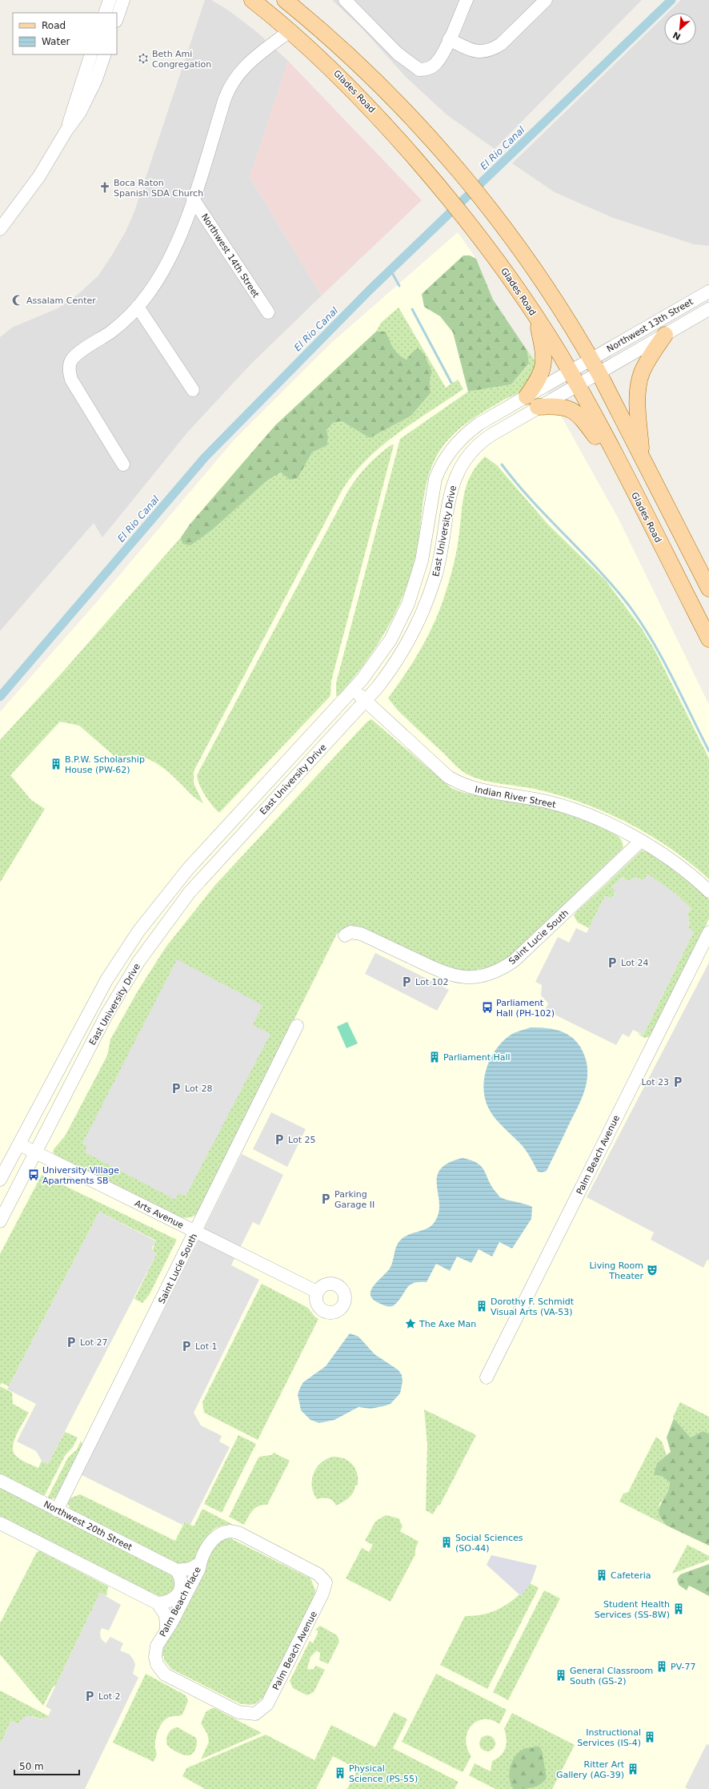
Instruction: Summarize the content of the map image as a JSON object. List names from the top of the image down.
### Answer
{
  "streets": {
    "main road": ["Glades Road"],
    "street": [
      "Northwest 14th Street",
      "Northwest 13th Street",
      "East University Drive",
      "Indian River Street",
      "Saint Lucie South",
      "Palm Beach Avenue",
      "Arts Avenue",
      "Northwest 20th Street",
      "Palm Beach Place"
    ]
  },
  "crossings": [
    ["Glades Road", "East University Drive"],
    ["Northwest 13th Street", "East University Drive"],
    ["East University Drive", "Indian River Street"],
    ["East University Drive", "Arts Avenue"],
    ["Indian River Street", "Saint Lucie South"],
    ["Saint Lucie South", "Arts Avenue"],
    ["Saint Lucie South", "Northwest 20th Street"],
    ["Palm Beach Avenue", "Palm Beach Place"]
  ],
  "water": ["El Rio Canal"],
  "places": {
    "synagogue": ["Beth Ami Congregation"],
    "church": ["Boca Raton Spanish SDA Church"],
    "mosque": ["Assalam Center"],
    "building": [
      "B.P.W. Scholarship House (PW-62)",
      "Parliament Hall",
      "Dorothy F. Schmidt Visual Arts (VA-53)",
      "Social Sciences (SO-44)",
      "Cafeteria",
      "Student Health Services (SS-8W)",
      "PV-77",
      "General Classroom South (GS-2)",
      "Instructional Services (IS-4)",
      "Ritter Art Gallery (AG-39)",
      "Physical Science (PS-55)"
    ],
    "parking": [
      "Lot 24",
      "Lot 102",
      "Lot 23",
      "Lot 28",
      "Lot 25",
      "Parking Garage II",
      "Lot 27",
      "Lot 1",
      "Lot 2"
    ],
    "bus stop": ["Parliament Hall (PH-102)", "University Village Apartments SB"],
    "theatre": ["Living Room Theater"],
    "place": ["The Axe Man"]
  },
  "legend": ["Road", "Water"],
  "scale_bar": "50 m",
  "north": "bottom left"
}
